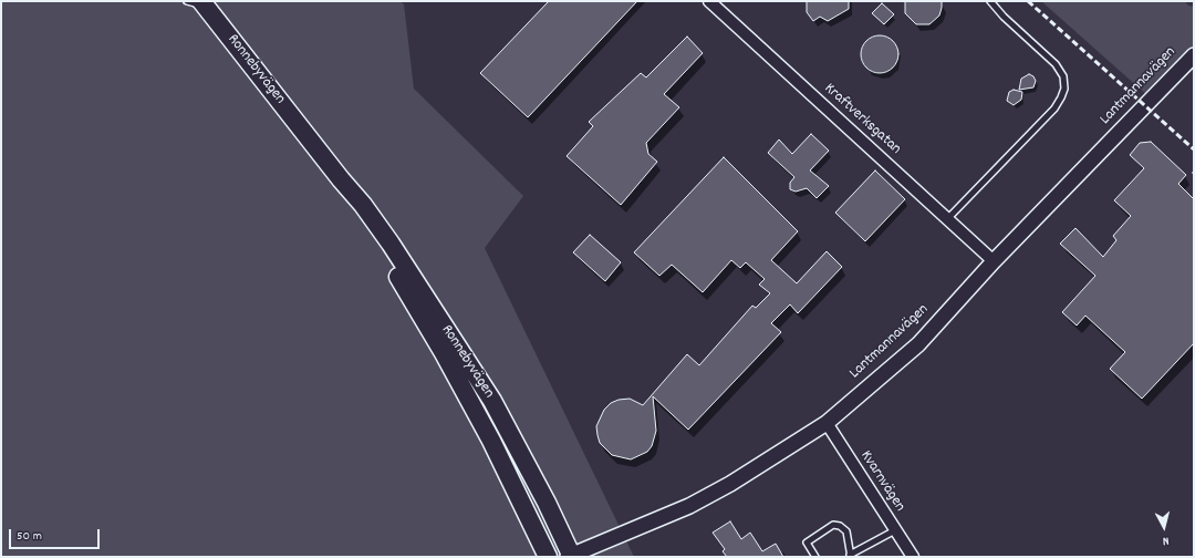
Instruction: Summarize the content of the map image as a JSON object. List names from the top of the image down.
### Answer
{
  "streets": {
    "main road": ["Ronnebyvägen"],
    "street": ["Lantmannavägen", "Kraftverksgatan", "Kvarnvägen"]
  },
  "crossings": [
    ["Ronnebyvägen", "Lantmannavägen"],
    ["Lantmannavägen", "Kraftverksgatan"],
    ["Lantmannavägen", "Kvarnvägen"]
  ],
  "scale_bar": "50 m",
  "north": "bottom"
}
